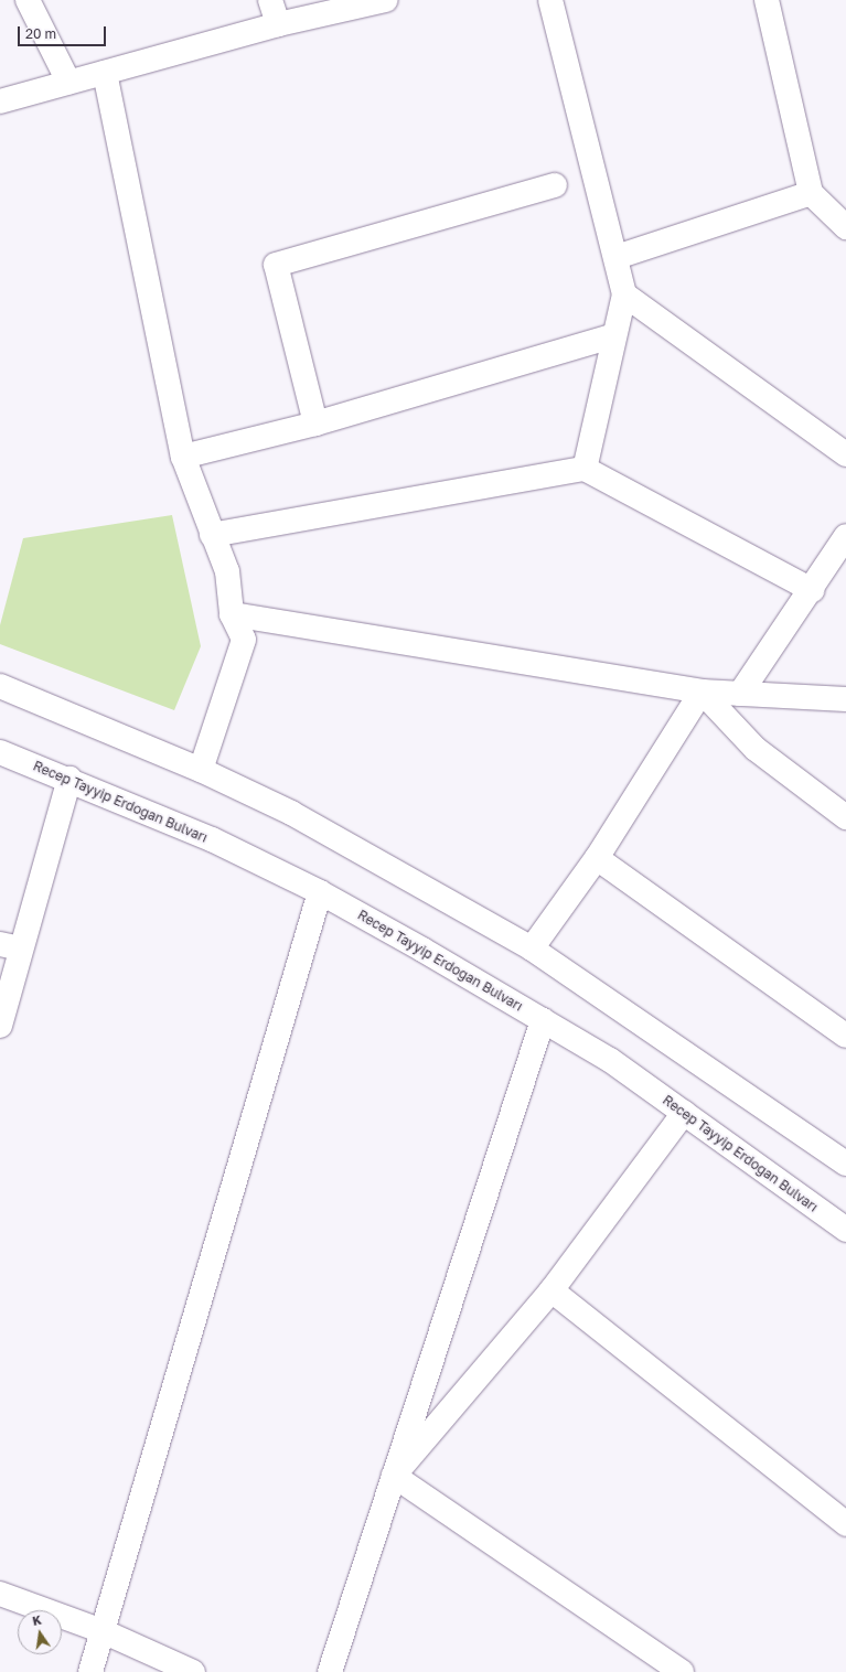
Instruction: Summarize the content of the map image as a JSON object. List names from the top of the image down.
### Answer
{
  "streets": {
    "street": ["Recep Tayyip Erdoğan Bulvarı"]
  },
  "scale_bar": "20 m",
  "north": "top"
}
